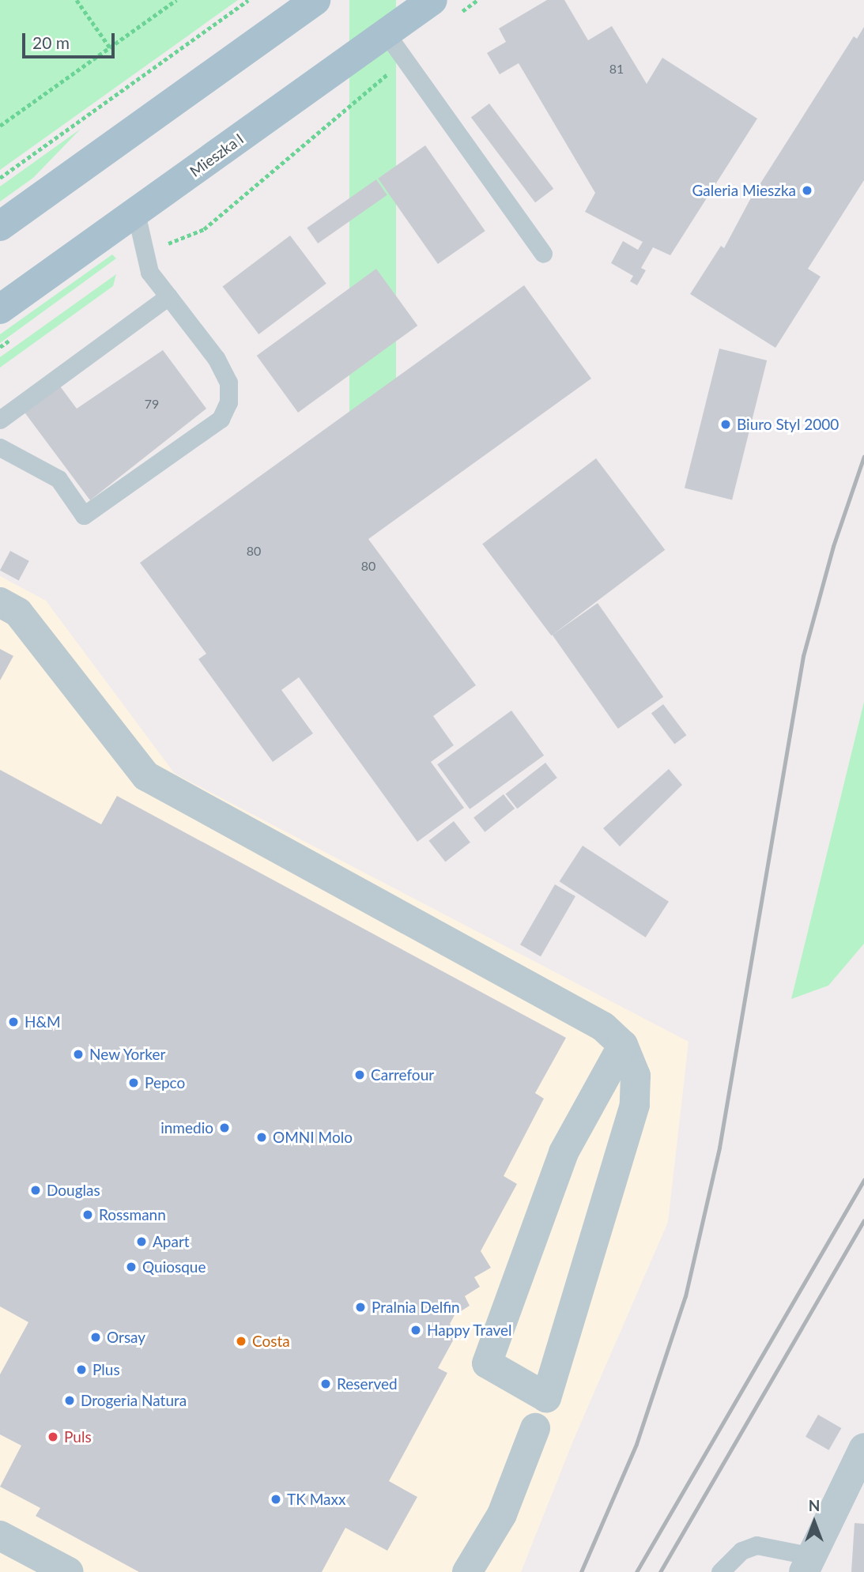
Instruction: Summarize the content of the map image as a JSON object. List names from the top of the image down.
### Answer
{
  "streets": {
    "main road": ["Mieszka I"]
  },
  "places": [
    "Galeria Mieszka",
    "Biuro Styl 2000",
    "H&M",
    "New Yorker",
    "Carrefour",
    "Pepco",
    "inmedio",
    "OMNI Molo",
    "Douglas",
    "Rossmann",
    "Apart",
    "Quiosque",
    "Pralnia Delfin",
    "Happy Travel",
    "Orsay",
    "Costa",
    "Plus",
    "Reserved",
    "Drogeria Natura",
    "Puls",
    "TK Maxx"
  ],
  "house_numbers": [
    "81",
    "79",
    "80",
    "80"
  ],
  "scale_bar": "20 m",
  "north": "top"
}
